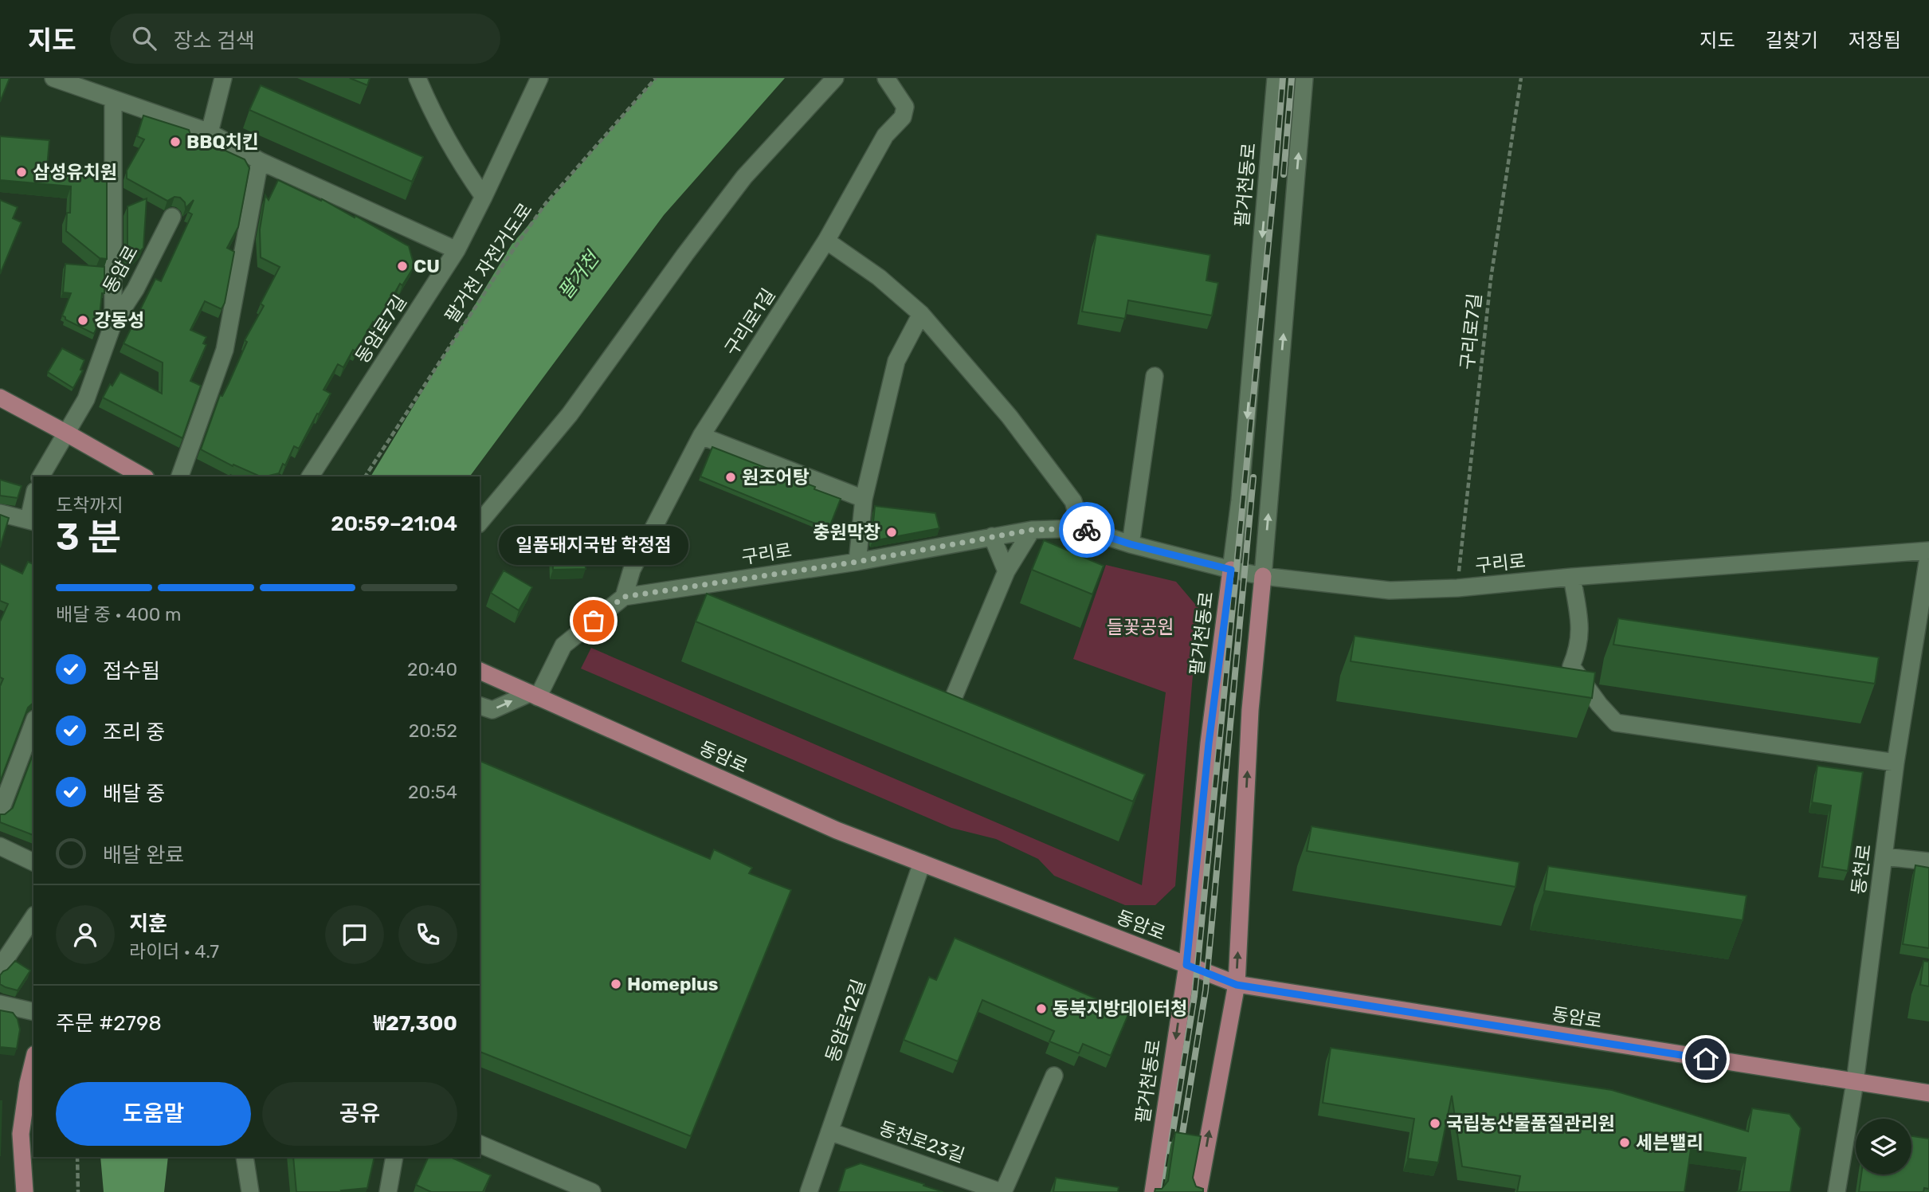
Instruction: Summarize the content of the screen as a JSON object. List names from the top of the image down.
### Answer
{
  "streets": {
    "main road": ["팔거천동로", "동암로"],
    "street": [
      "구리로1길",
      "동암로7길",
      "구리로",
      "동천로",
      "동암로12길",
      "동천로23길"
    ],
    "path": ["팔거천 자전거도로", "구리로7길"]
  },
  "crossings": [
    ["팔거천동로", "동암로"],
    ["팔거천동로", "구리로"],
    ["동암로", "동천로"],
    ["동암로", "동암로12길"],
    ["구리로1길", "구리로"],
    ["구리로7길", "구리로"],
    ["구리로", "동천로"],
    ["동암로12길", "동천로23길"]
  ],
  "water": ["팔거천"],
  "parks": ["들꽃공원"],
  "places": [
    "BBQ치킨",
    "삼성유치원",
    "CU",
    "강동성",
    "원조어탕",
    "충원막창",
    "일품돼지국밥 학정점",
    "Homeplus",
    "동북지방데이터청",
    "국립농산물품질관리원",
    "세븐밸리"
  ],
  "page": {
    "header": "지도",
    "search": "장소 검색",
    "nav": ["지도", "길찾기", "저장됨"],
    "heading": ["3 분", "도착까지", "20:59–21:04"],
    "panel": [
      "지훈",
      "라이더 · 4.7",
      "주문 #2798",
      "₩27,300"
    ],
    "bubble": "일품돼지국밥 학정점",
    "bar": "배달 중 · 400 m",
    "list": [
      ["접수됨", "20:40"],
      ["조리 중", "20:52"],
      ["배달 중", "20:54"],
      "배달 완료"
    ],
    "buttons": ["도움말", "공유"]
  }
}
